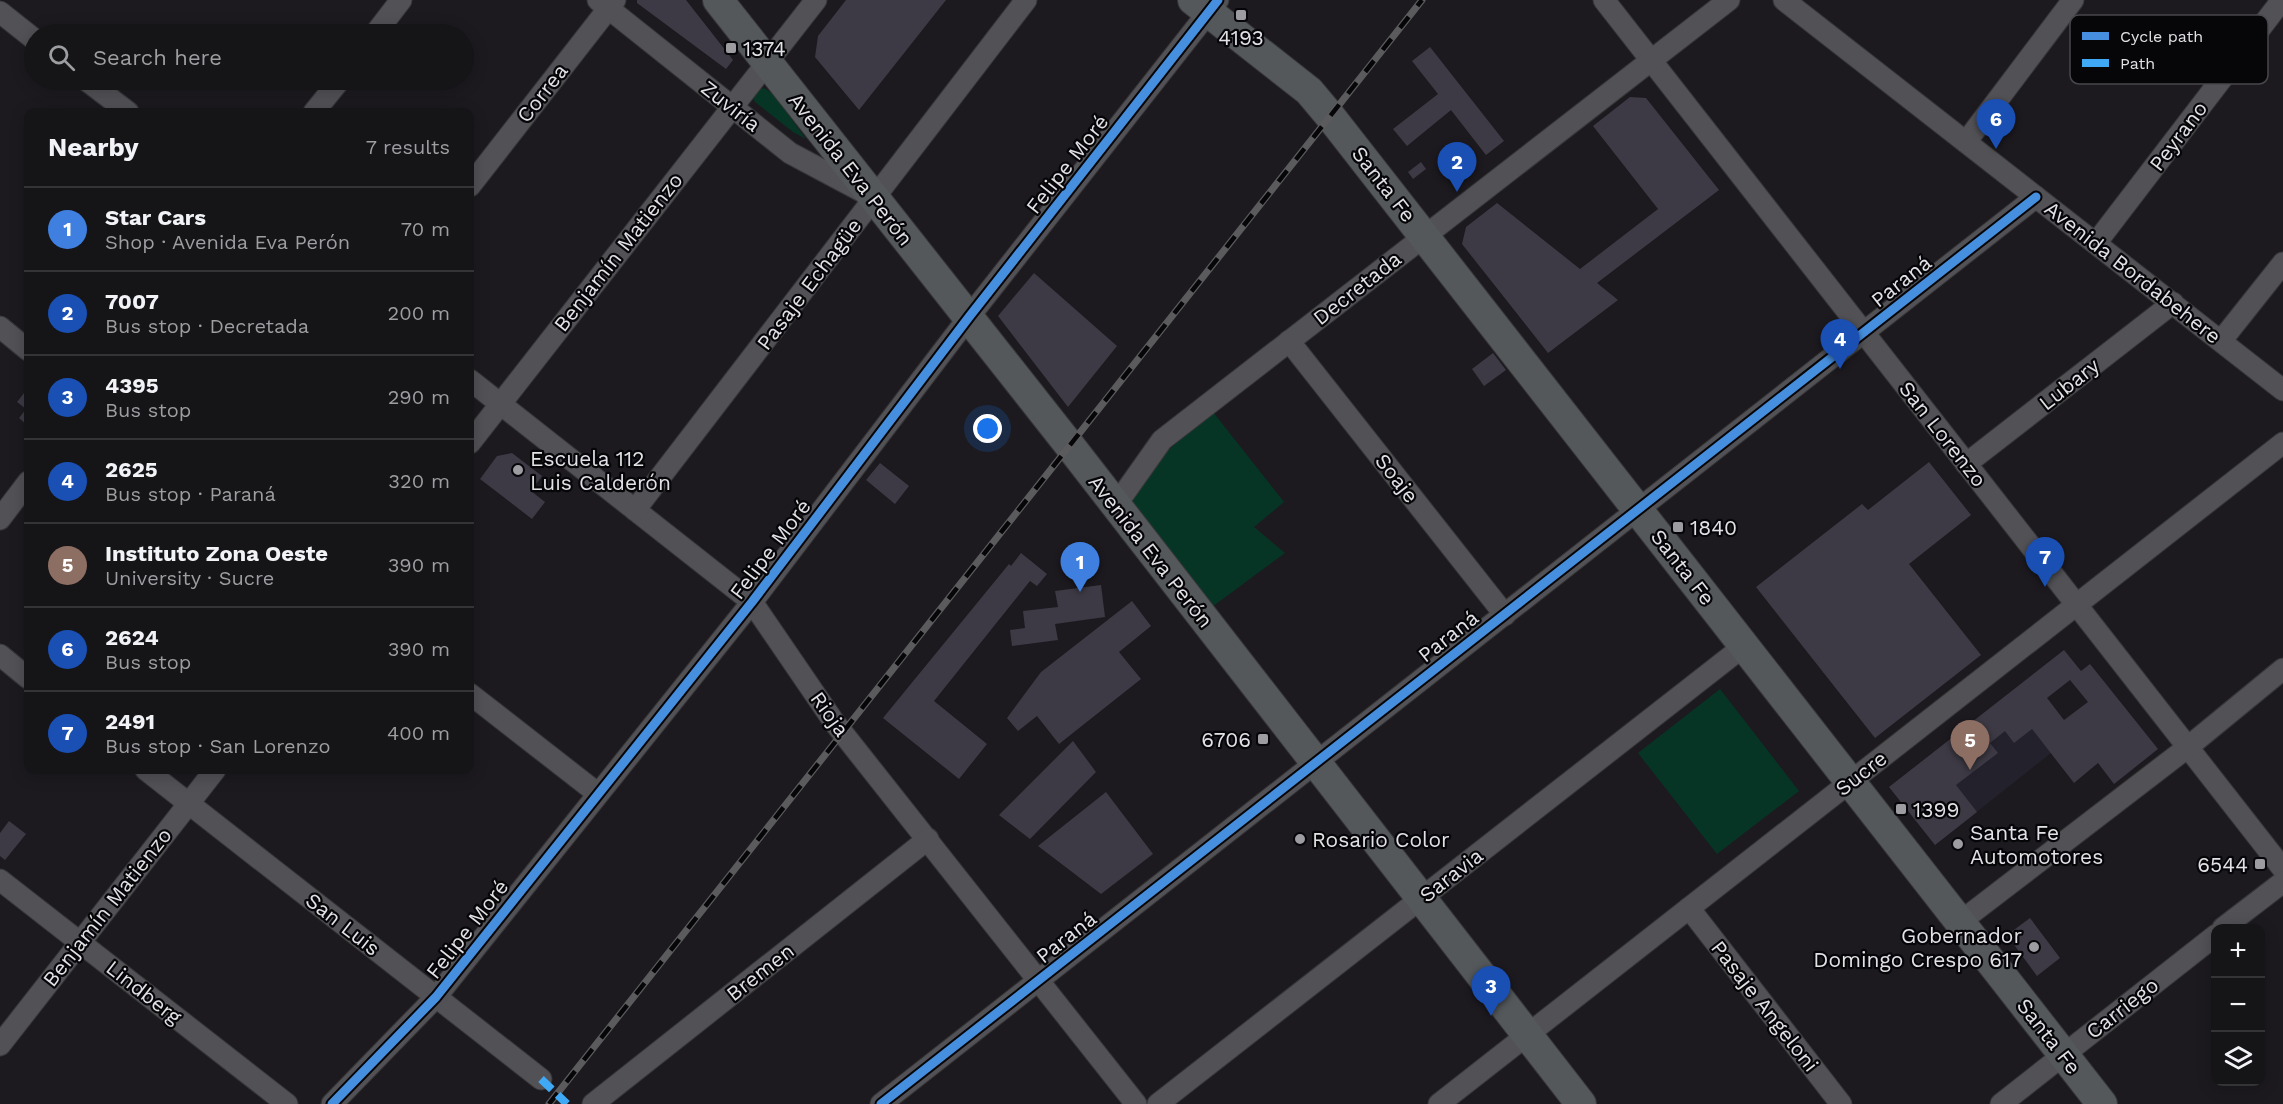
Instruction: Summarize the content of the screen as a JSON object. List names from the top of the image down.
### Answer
{
  "streets": {
    "main road": ["Avenida Eva Perón", "Santa Fe"],
    "street": [
      "Correa",
      "Zuviría",
      "Peyrano",
      "Felipe Moré",
      "Benjamín Matienzo",
      "Avenida Bordabehere",
      "Paraná",
      "Pasaje Echagüe",
      "Decretada",
      "Lubary",
      "San Lorenzo",
      "Soaje",
      "Rioja",
      "Sucre",
      "Saravia",
      "San Luis",
      "Bremen",
      "Lindberg",
      "Pasaje Angeloni",
      "Carriego"
    ]
  },
  "crossings": [
    ["Correa", "Zuviría"],
    ["Zuviría", "Avenida Eva Perón"],
    ["Zuviría", "Benjamín Matienzo"],
    ["Zuviría", "Pasaje Echagüe"],
    ["Peyrano", "Avenida Bordabehere"],
    ["Felipe Moré", "Avenida Eva Perón"],
    ["Felipe Moré", "Santa Fe"],
    ["Felipe Moré", "Rioja"],
    ["Felipe Moré", "San Luis"],
    ["Avenida Eva Perón", "Benjamín Matienzo"],
    ["Avenida Eva Perón", "Paraná"],
    ["Avenida Eva Perón", "Pasaje Echagüe"],
    ["Avenida Eva Perón", "Decretada"],
    ["Avenida Eva Perón", "Sucre"],
    ["Avenida Eva Perón", "Saravia"],
    ["Santa Fe", "Paraná"],
    ["Santa Fe", "Decretada"],
    ["Santa Fe", "Sucre"],
    ["Santa Fe", "Saravia"],
    ["Santa Fe", "Carriego"],
    ["Benjamín Matienzo", "Rioja"],
    ["Benjamín Matienzo", "San Luis"],
    ["Benjamín Matienzo", "Lindberg"],
    ["Avenida Bordabehere", "Paraná"],
    ["Avenida Bordabehere", "Lubary"],
    ["Paraná", "San Lorenzo"],
    ["Paraná", "Soaje"],
    ["Paraná", "Rioja"],
    ["Pasaje Echagüe", "Rioja"],
    ["Decretada", "San Lorenzo"],
    ["Decretada", "Soaje"],
    ["Lubary", "San Lorenzo"],
    ["San Lorenzo", "Sucre"],
    ["Rioja", "Bremen"],
    ["Sucre", "Pasaje Angeloni"]
  ],
  "places": {
    "transit": [
      "4193",
      "1374",
      "1840",
      "6706",
      "1399",
      "6544"
    ],
    "other": [
      "Escuela 112 Luis Calderón",
      "Rosario Color",
      "Santa Fe Automotores",
      "Gobernador Domingo Crespo 617"
    ]
  },
  "legend": ["Cycle path", "Path"],
  "page": {
    "search": "Search here",
    "pins": [
      "6",
      "2",
      "4",
      "7",
      "1",
      "5",
      "3"
    ],
    "heading": ["Nearby", "7 results"],
    "list": [
      {
        "mark": "1",
        "name": "Star Cars",
        "note": "Shop · Avenida Eva Perón",
        "value": "70 m"
      },
      {
        "mark": "2",
        "name": "7007",
        "note": "Bus stop · Decretada",
        "value": "200 m"
      },
      {
        "mark": "3",
        "name": "4395",
        "note": "Bus stop",
        "value": "290 m"
      },
      {
        "mark": "4",
        "name": "2625",
        "note": "Bus stop · Paraná",
        "value": "320 m"
      },
      {
        "mark": "5",
        "name": "Instituto Zona Oeste",
        "note": "University · Sucre",
        "value": "390 m"
      },
      {
        "mark": "6",
        "name": "2624",
        "note": "Bus stop",
        "value": "390 m"
      },
      {
        "mark": "7",
        "name": "2491",
        "note": "Bus stop · San Lorenzo",
        "value": "400 m"
      }
    ],
    "map_buttons": ["+", "−"]
  }
}
